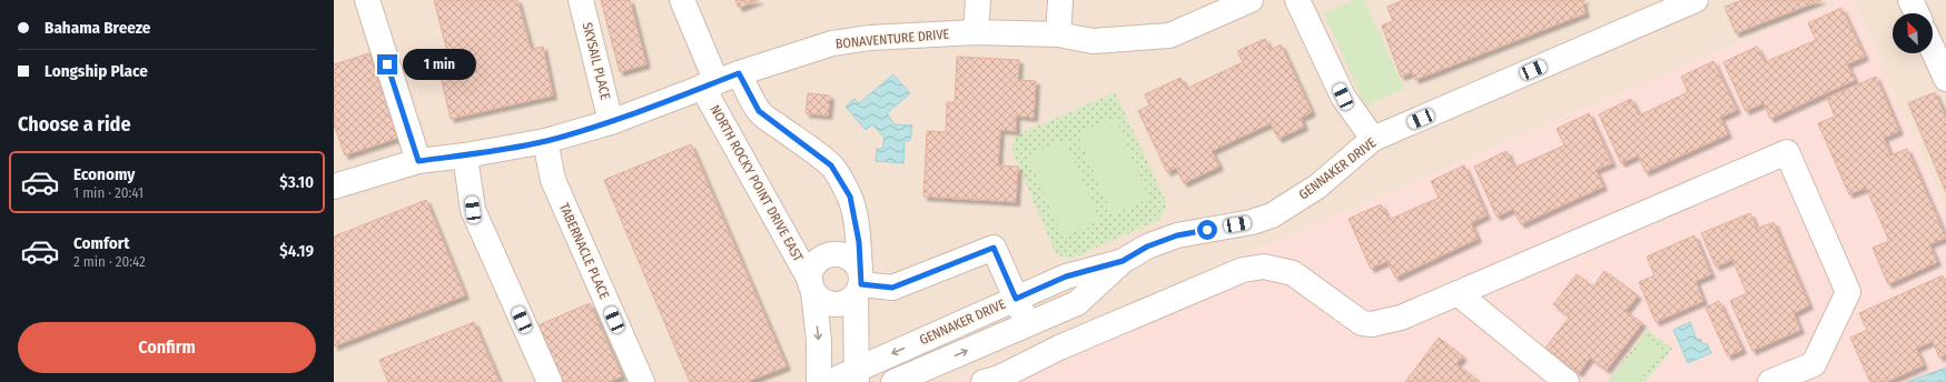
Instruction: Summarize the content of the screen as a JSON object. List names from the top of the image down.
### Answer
{
  "streets": {
    "street": [
      "BONAVENTURE DRIVE",
      "SKYSAIL PLACE",
      "GENNAKER DRIVE",
      "NORTH ROCKY POINT DRIVE EAST",
      "TABERNACLE PLACE"
    ]
  },
  "crossings": [
    ["BONAVENTURE DRIVE", "SKYSAIL PLACE"],
    ["BONAVENTURE DRIVE", "NORTH ROCKY POINT DRIVE EAST"],
    ["BONAVENTURE DRIVE", "TABERNACLE PLACE"]
  ],
  "north": "top left",
  "page": {
    "banner": ["Bahama Breeze", "Longship Place"],
    "bubble": "1 min",
    "heading": "Choose a ride",
    "list": [
      {
        "name": "Economy",
        "note": "1 min · 20:41",
        "value": "$3.10"
      },
      {
        "name": "Comfort",
        "note": "2 min · 20:42",
        "value": "$4.19"
      }
    ],
    "buttons": "Confirm"
  }
}
